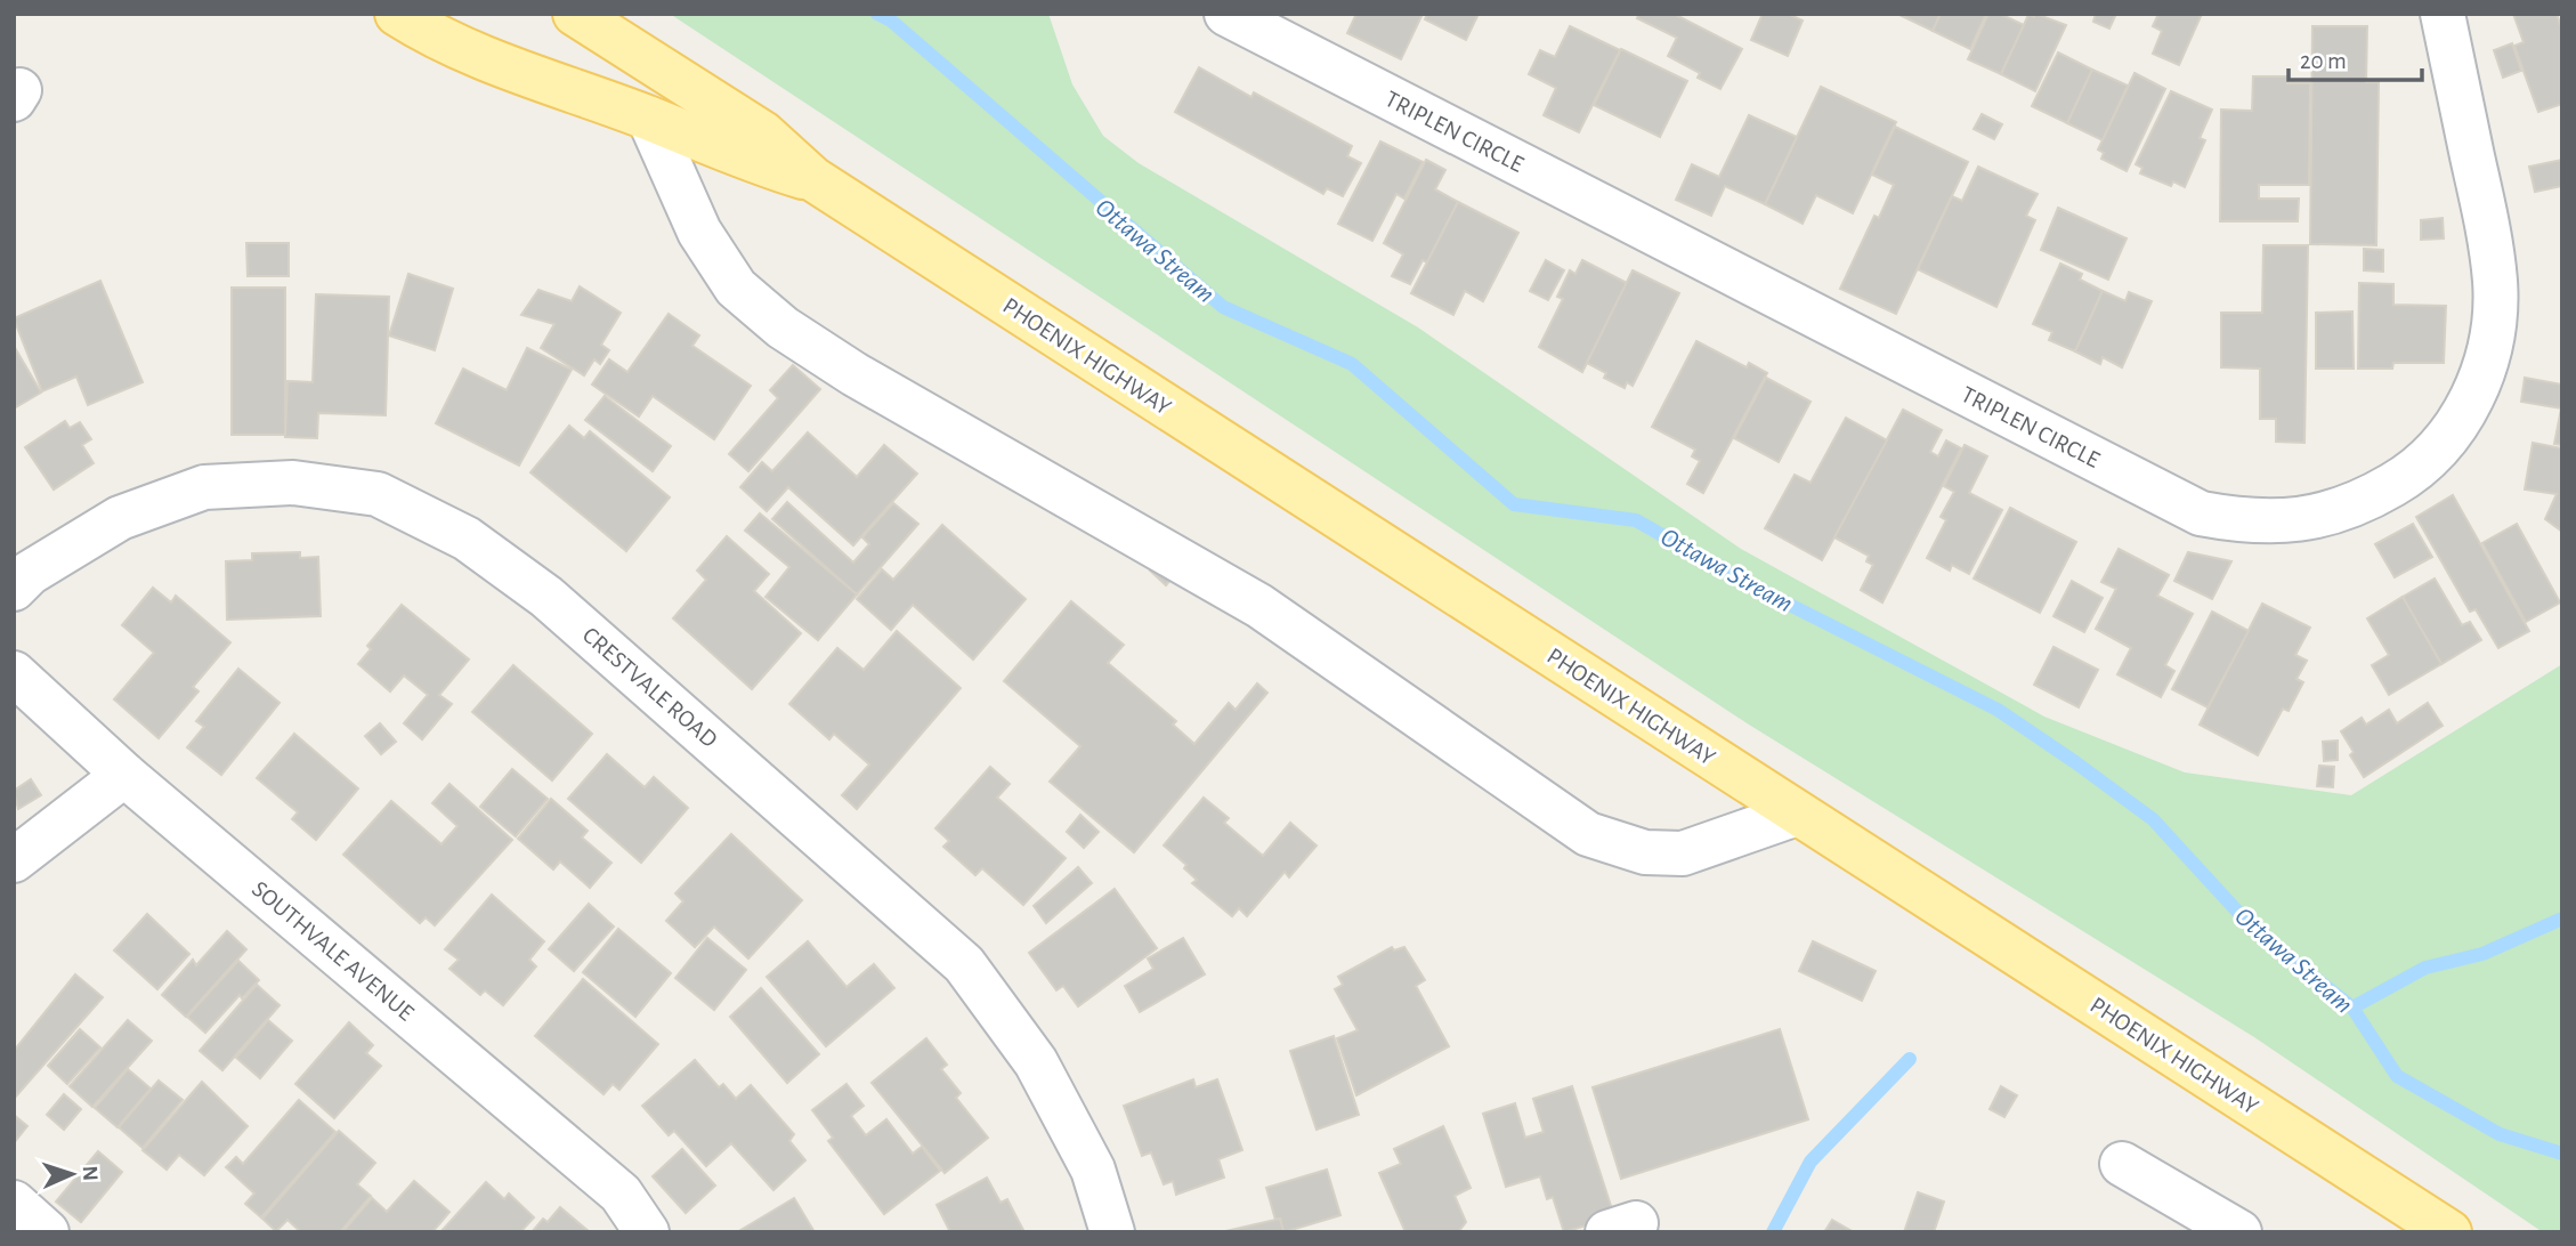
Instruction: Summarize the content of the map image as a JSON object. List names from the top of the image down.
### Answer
{
  "streets": {
    "main road": ["PHOENIX HIGHWAY"],
    "street": ["TRIPLEN CIRCLE", "CRESTVALE ROAD", "SOUTHVALE AVENUE"]
  },
  "water": ["Ottawa Stream"],
  "scale_bar": "20 m",
  "north": "right"
}
